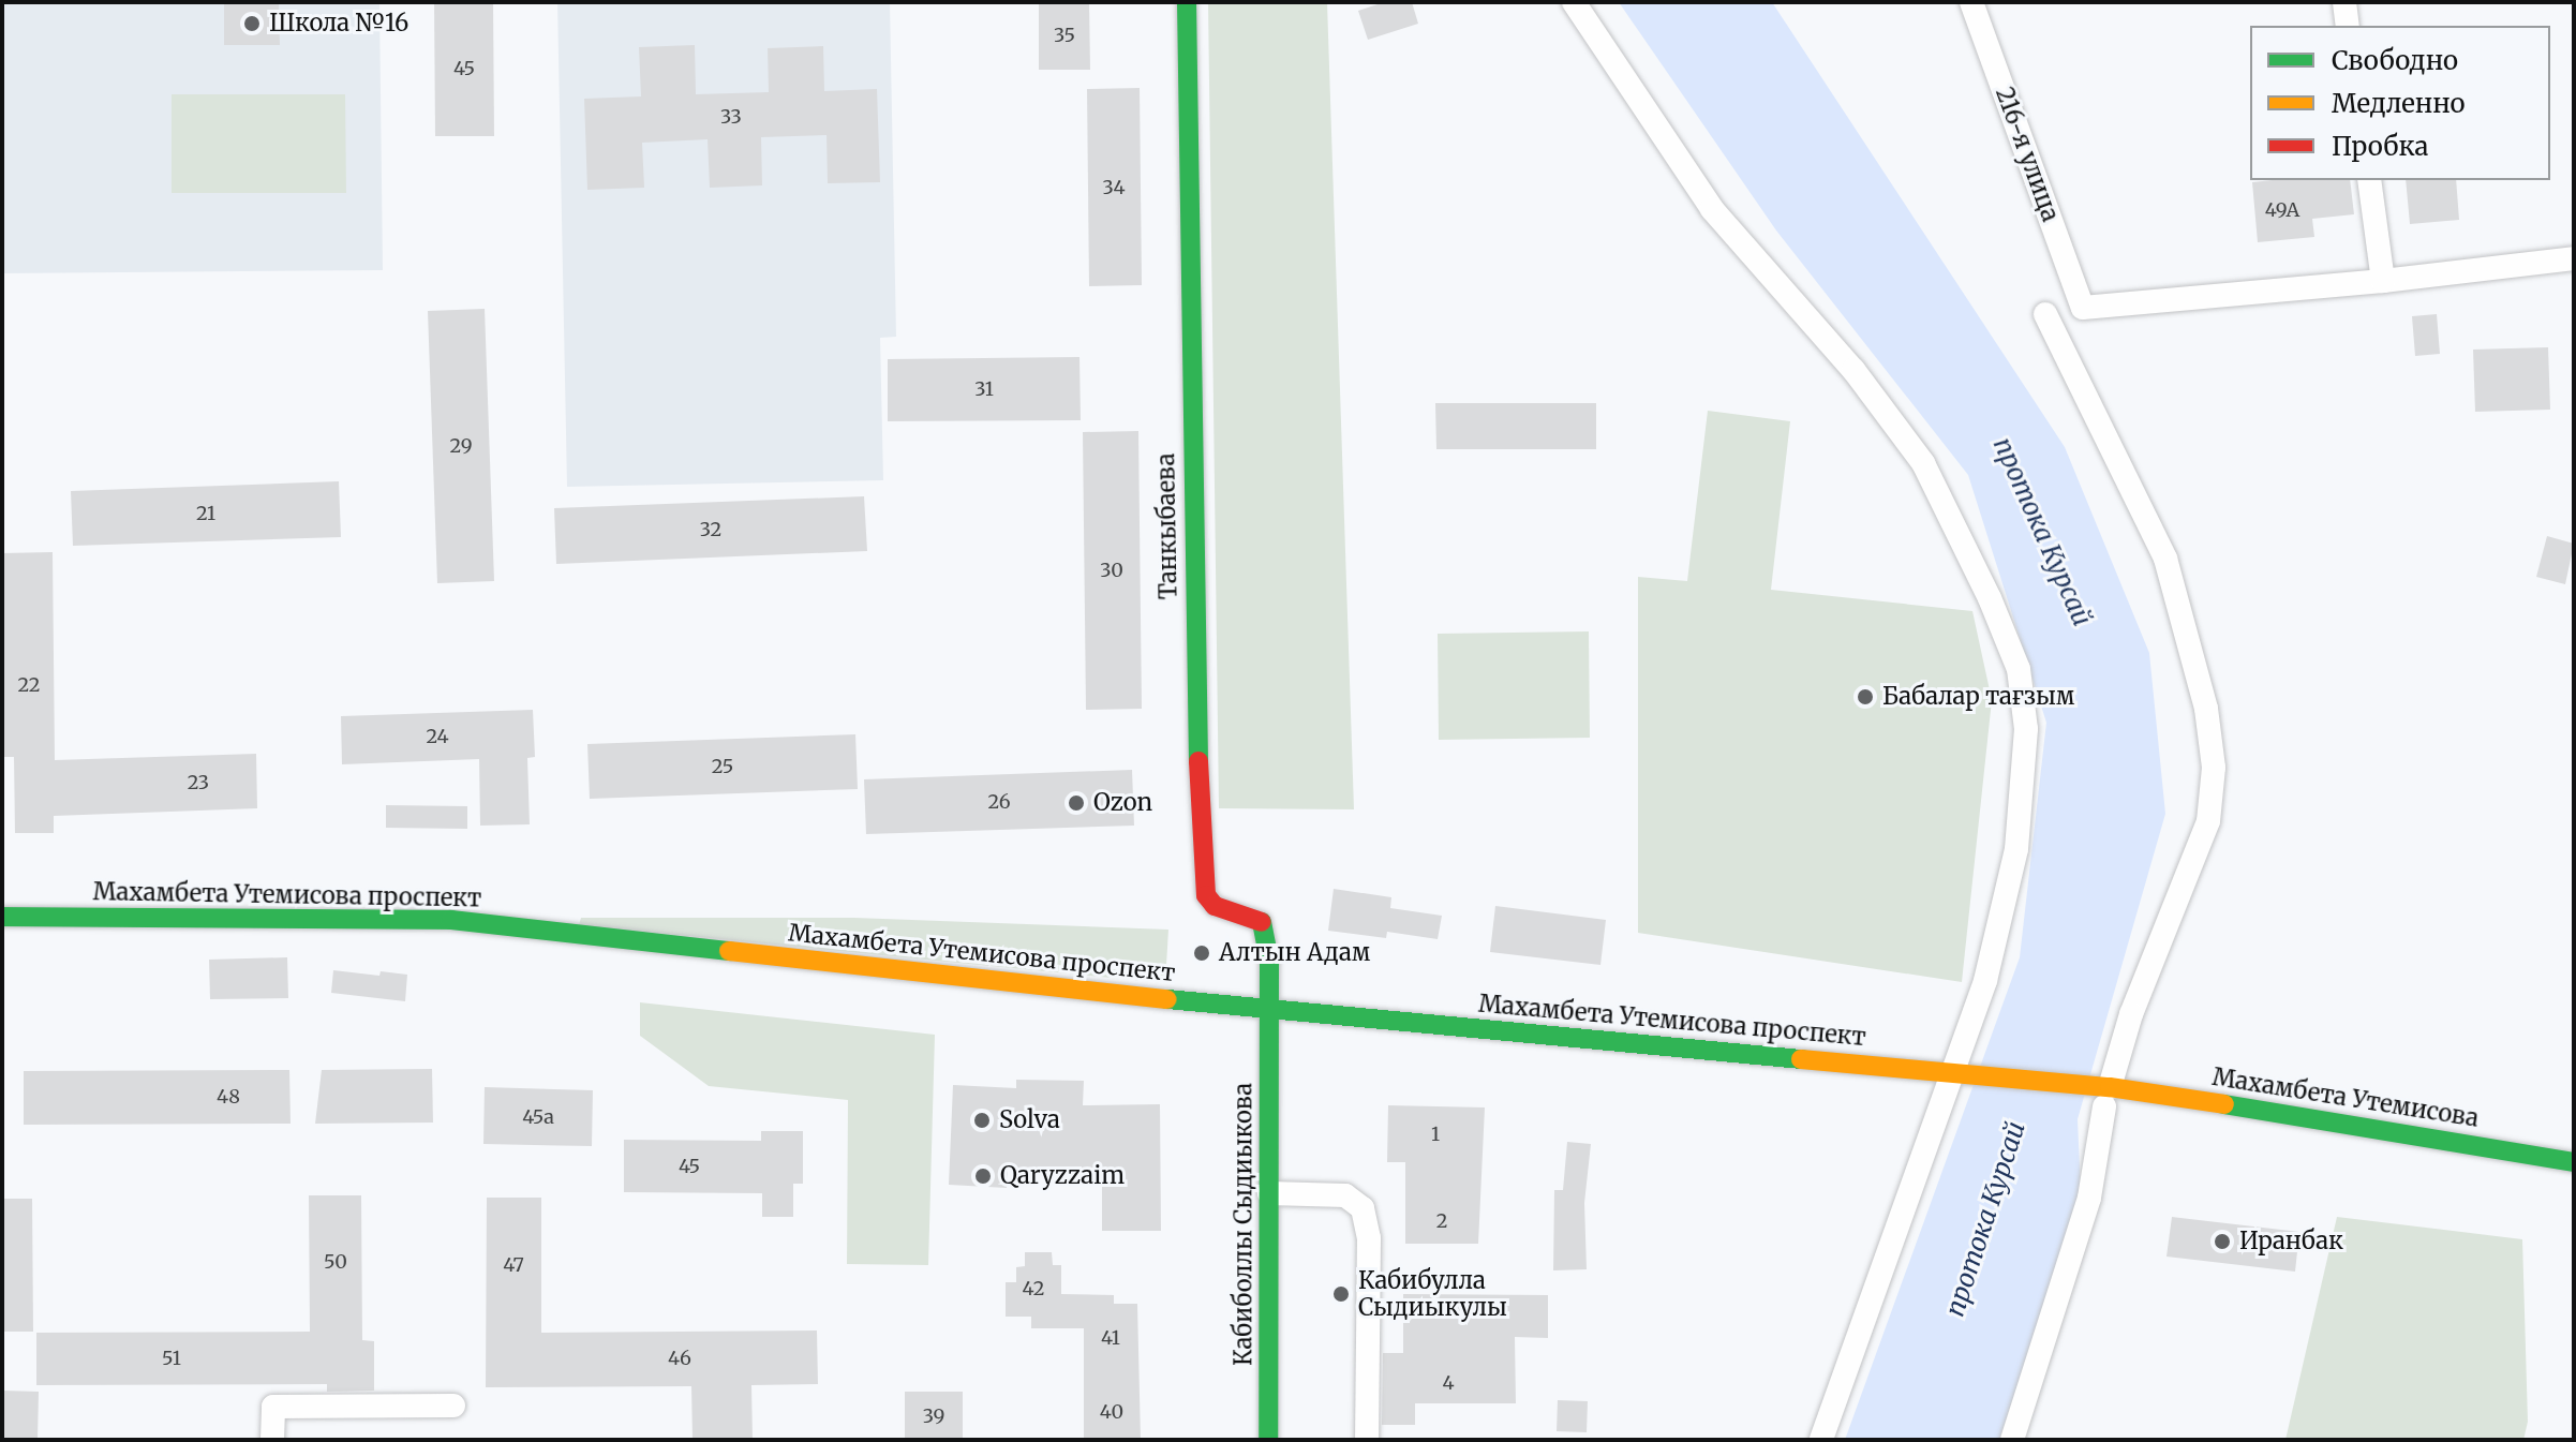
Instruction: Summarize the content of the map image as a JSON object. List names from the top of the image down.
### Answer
{
  "streets": {
    "street": [
      "216-я улица",
      "Танкыбаева",
      "Махамбета Утемисова проспект",
      "Махамбета Утемисова",
      "Кабиболлы Сыдиыкова"
    ]
  },
  "crossings": [
    ["Танкыбаева", "Махамбета Утемисова проспект"],
    ["Танкыбаева", "Кабиболлы Сыдиыкова"],
    ["Махамбета Утемисова проспект", "Махамбета Утемисова"],
    ["Махамбета Утемисова проспект", "Кабиболлы Сыдиыкова"]
  ],
  "water": ["протока Курсай"],
  "places": [
    "Школа №16",
    "Бабалар тағзым",
    "Ozon",
    "Алтын Адам",
    "Solva",
    "Qaryzzaim",
    "Иранбак",
    "Кабибулла Сыдиыкулы"
  ],
  "house_numbers": [
    "35",
    "45",
    "33",
    "34",
    "49А",
    "31",
    "29",
    "21",
    "32",
    "30",
    "22",
    "24",
    "25",
    "23",
    "26",
    "48",
    "45а",
    "1",
    "45",
    "2",
    "50",
    "47",
    "42",
    "41",
    "51",
    "46",
    "4",
    "40",
    "39"
  ],
  "legend": ["Свободно", "Медленно", "Пробка"]
}
